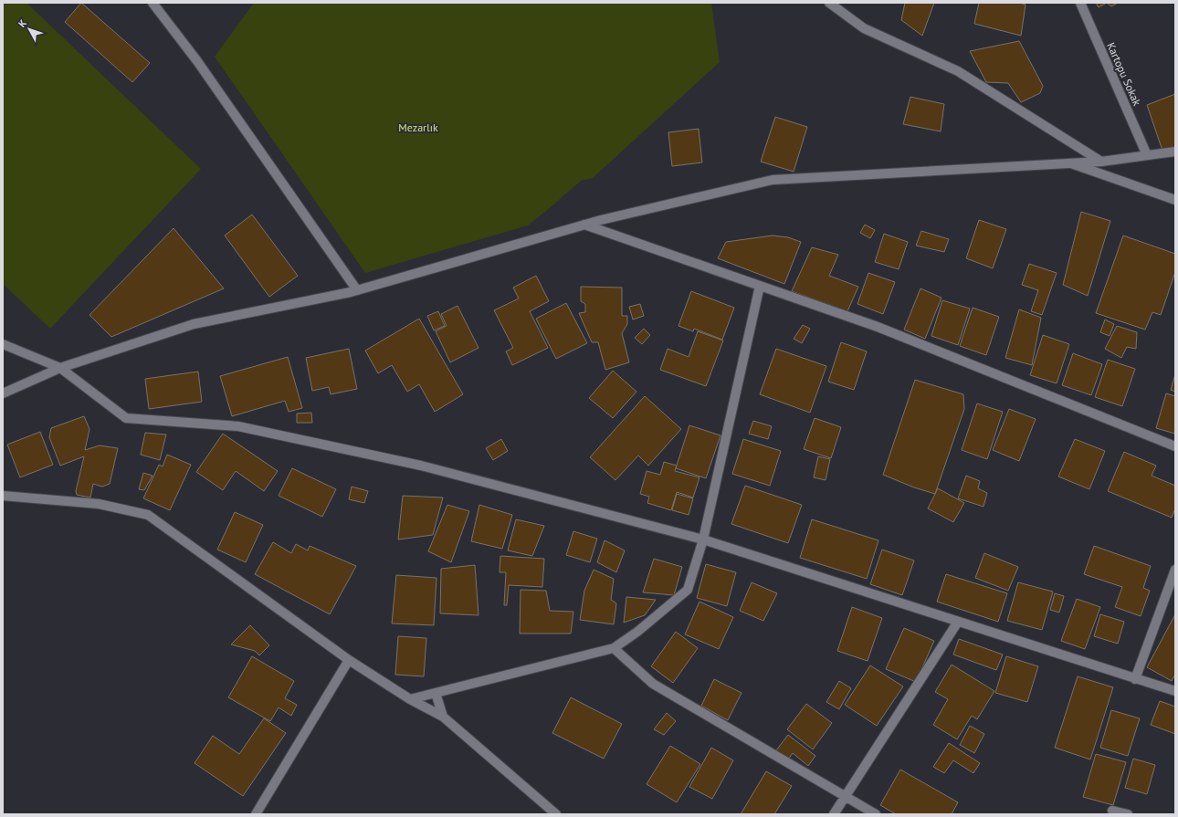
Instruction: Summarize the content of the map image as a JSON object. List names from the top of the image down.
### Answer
{
  "streets": {
    "street": ["Kartopu Sokak"]
  },
  "parks": ["Mezarlık"],
  "north": "top left"
}
